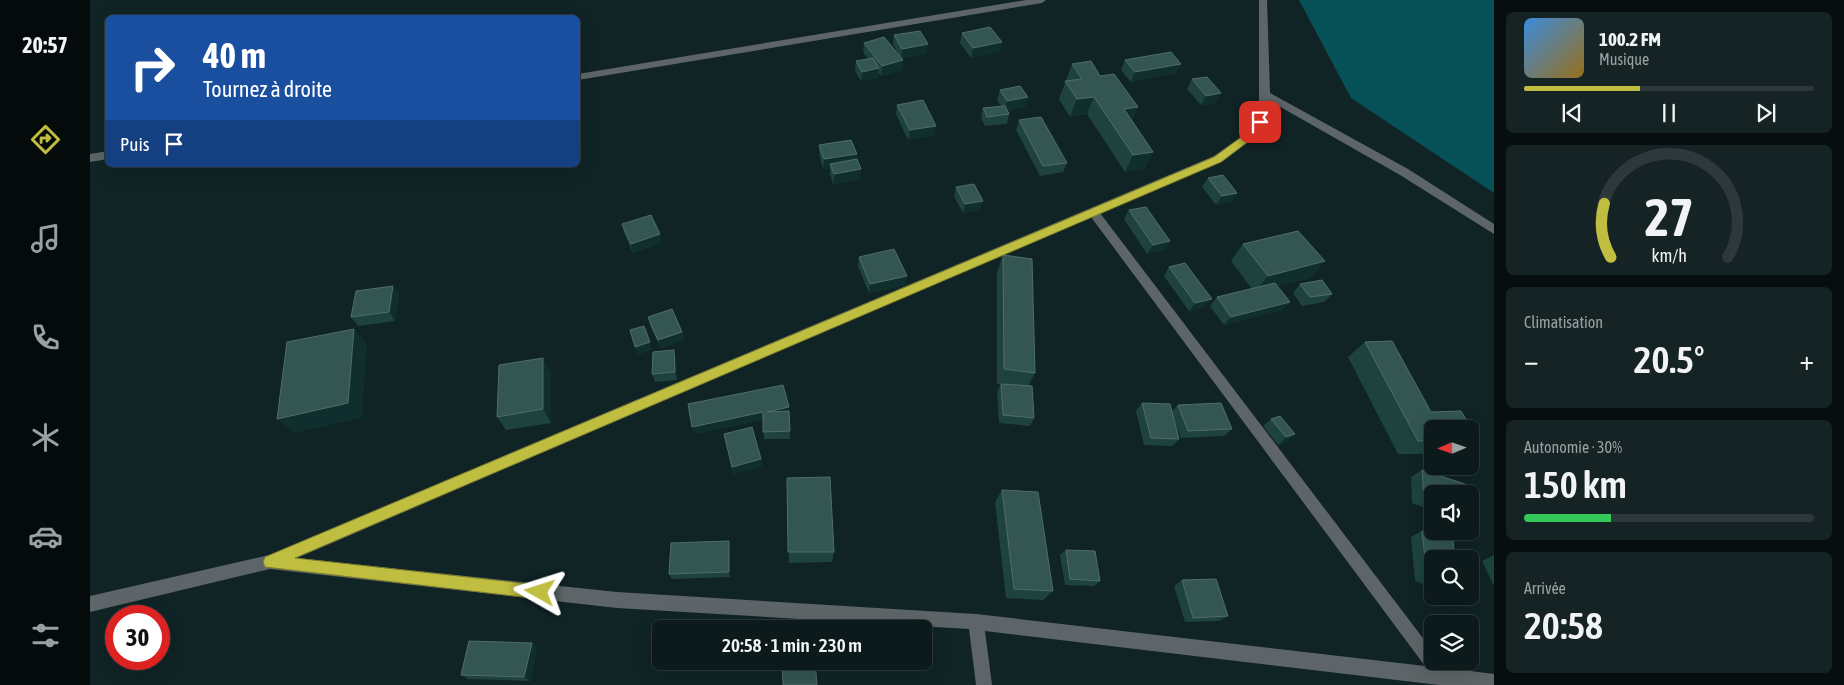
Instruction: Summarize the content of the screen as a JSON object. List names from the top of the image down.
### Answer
{
  "north": "left",
  "page": {
    "tabs": "20:57",
    "turn": ["40 m", "Tournez à droite"],
    "song": ["100.2 FM", "Musique"],
    "then": "Puis",
    "tile": [
      "Climatisation",
      ["Autonomie · 30%", "150 km"],
      ["Arrivée", "20:58"]
    ],
    "heat": ["−", "20.5°", "+"],
    "limit": "30",
    "trip": "20:58 · 1 min · 230 m",
    "gauge": ["27", "km/h"]
  }
}
